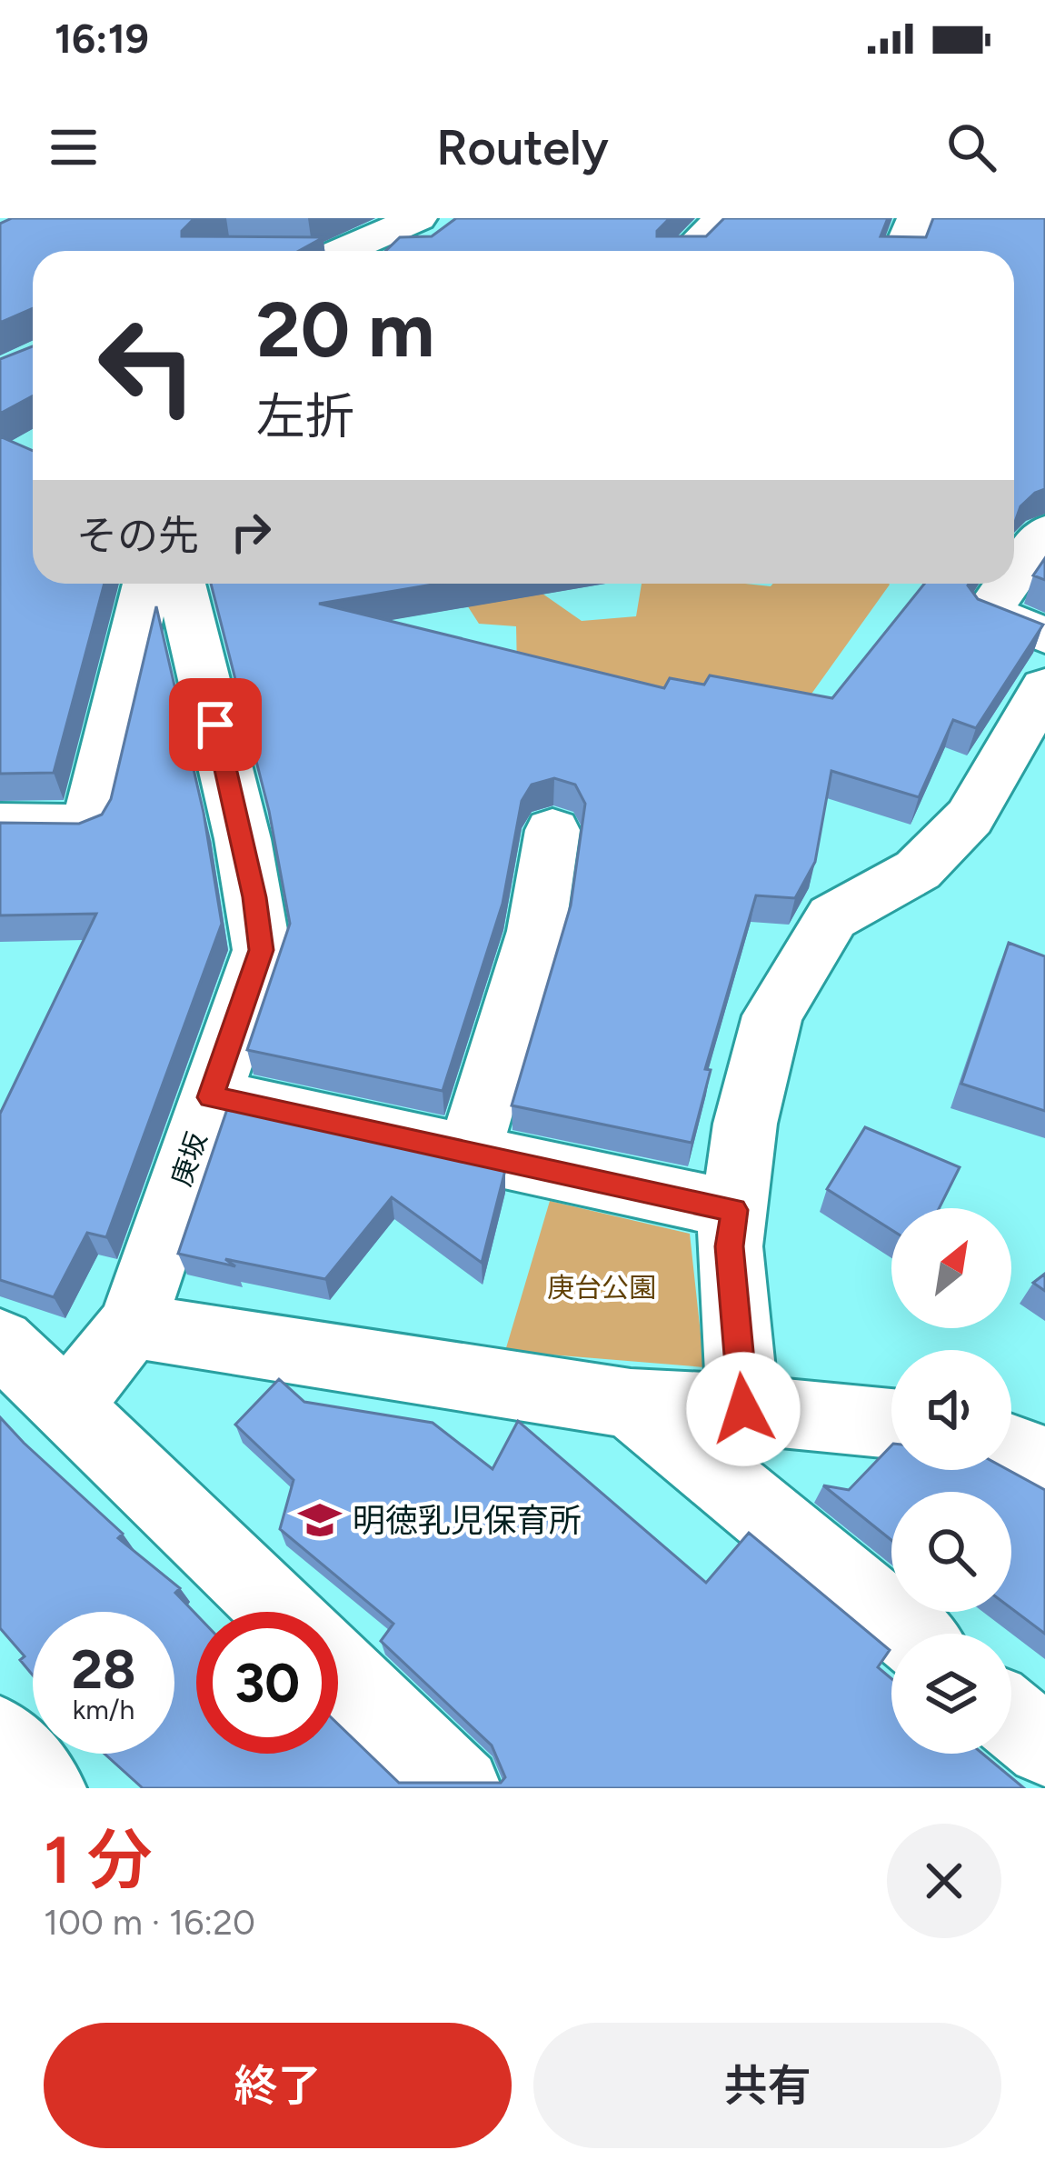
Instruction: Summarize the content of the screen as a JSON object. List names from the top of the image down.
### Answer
{
  "streets": {
    "street": ["庚坂"]
  },
  "parks": ["庚台公園"],
  "places": {
    "school or university": ["明徳乳児保育所"]
  },
  "north": "top right",
  "page": {
    "status": "16:19",
    "header": "Routely",
    "turn": ["20 m", "左折"],
    "then": "その先",
    "speed": "28 km/h",
    "limit": "30",
    "heading": ["1 分", "100 m · 16:20"],
    "buttons": ["終了", "共有"]
  }
}
